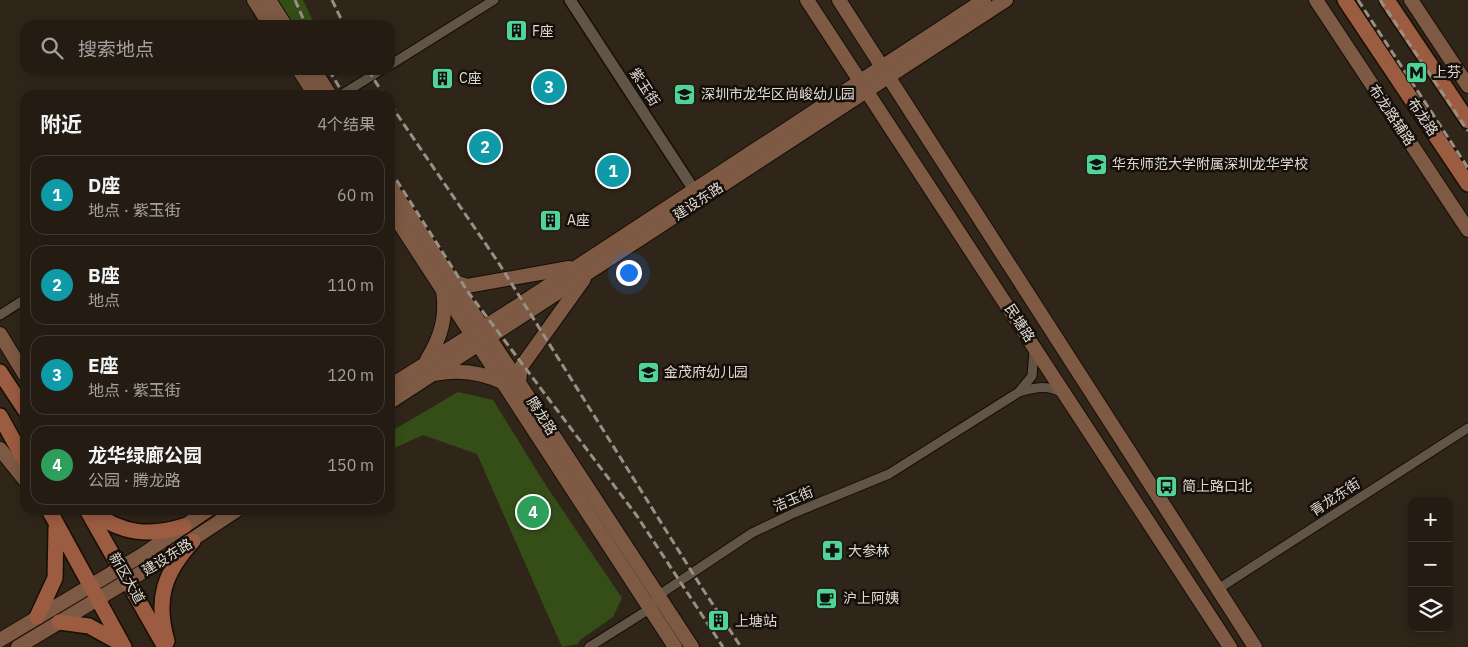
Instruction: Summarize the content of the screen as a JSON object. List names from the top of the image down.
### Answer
{
  "streets": {
    "main road": [
      "布龙路辅路",
      "布龙路",
      "建设东路",
      "民塘路",
      "腾龙路",
      "新区大道"
    ],
    "street": ["紫玉街", "青龙东街", "洁玉街"]
  },
  "crossings": [
    ["紫玉街", "建设东路"],
    ["建设东路", "民塘路"],
    ["建设东路", "腾龙路"],
    ["建设东路", "新区大道"],
    ["民塘路", "青龙东街"],
    ["腾龙路", "洁玉街"]
  ],
  "places": {
    "building": [
      "F座",
      "C座",
      "A座",
      "上塘站"
    ],
    "metro station": ["上芬"],
    "school or university": ["深圳市龙华区尚峻幼儿园", "华东师范大学附属深圳龙华学校", "金茂府幼儿园"],
    "bus stop": ["简上路口北"],
    "pharmacy": ["大参林"],
    "cafe": ["沪上阿姨"]
  },
  "page": {
    "search": "搜索地点",
    "pins": [
      "3",
      "2",
      "1",
      "4"
    ],
    "heading": ["附近", "4个结果"],
    "list": [
      {
        "mark": "1",
        "name": "D座",
        "note": "地点 · 紫玉街",
        "value": "60 m"
      },
      {
        "mark": "2",
        "name": "B座",
        "note": "地点",
        "value": "110 m"
      },
      {
        "mark": "3",
        "name": "E座",
        "note": "地点 · 紫玉街",
        "value": "120 m"
      },
      {
        "mark": "4",
        "name": "龙华绿廊公园",
        "note": "公园 · 腾龙路",
        "value": "150 m"
      }
    ],
    "map_buttons": ["+", "−"]
  }
}
